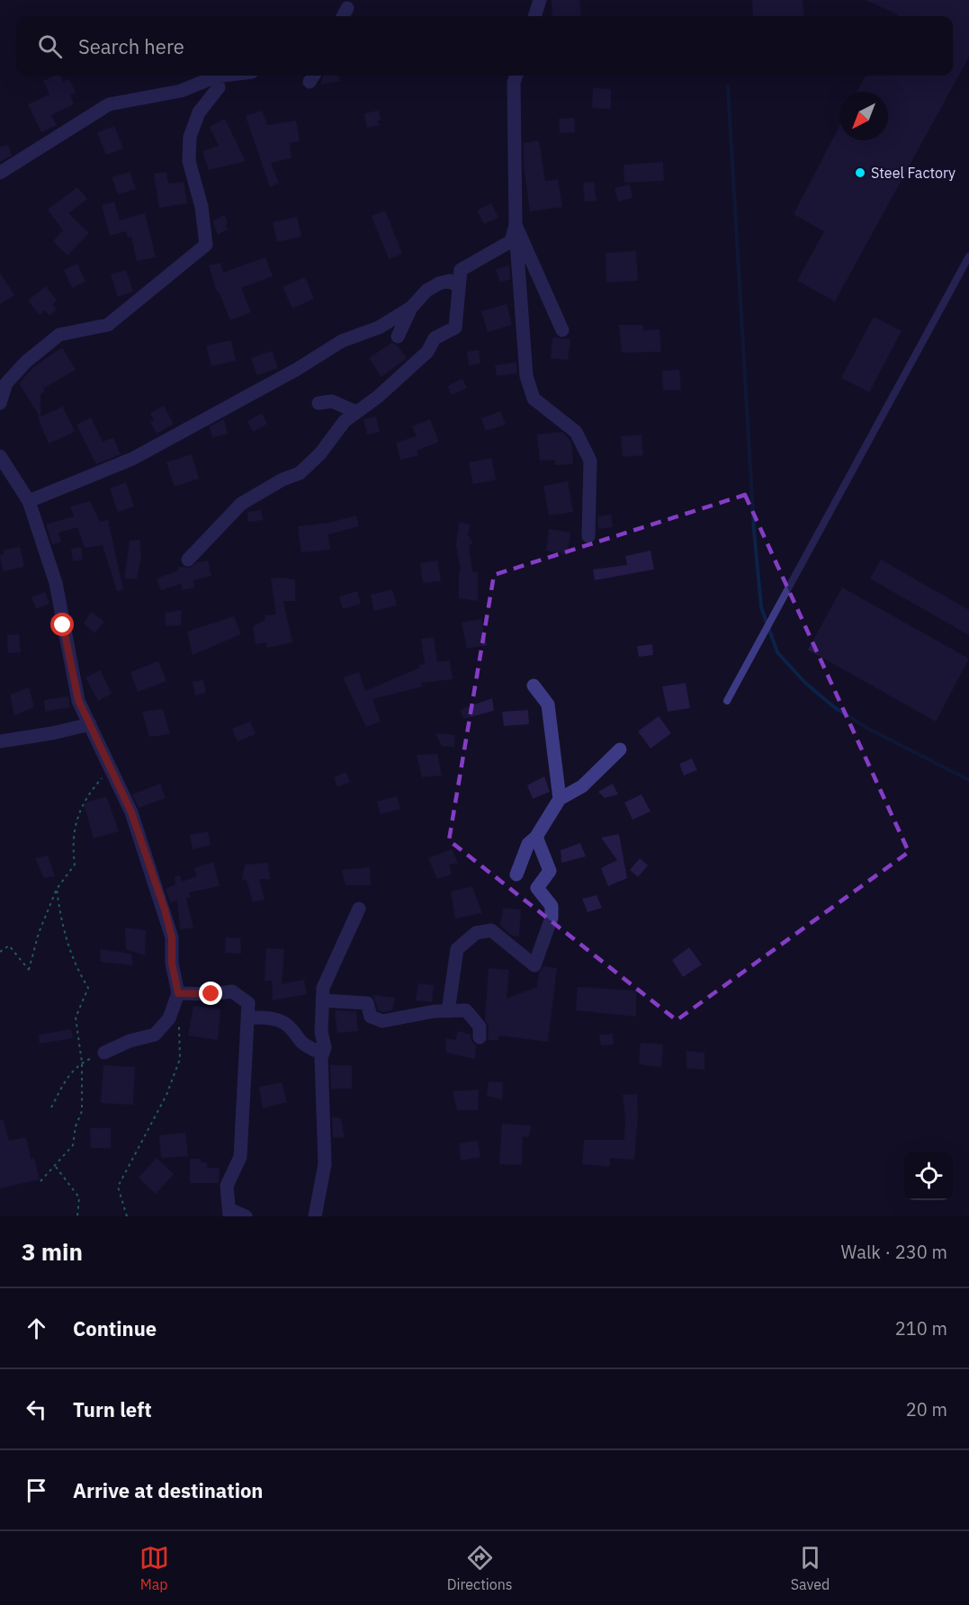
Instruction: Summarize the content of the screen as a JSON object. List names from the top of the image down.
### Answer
{
  "places": ["Steel Factory"],
  "north": "bottom left",
  "page": {
    "search": "Search here",
    "heading": ["3 min", "Walk · 230 m"],
    "list": [
      ["Continue", "210 m"],
      ["Turn left", "20 m"],
      "Arrive at destination"
    ],
    "nav": ["Map", "Directions", "Saved"]
  }
}
